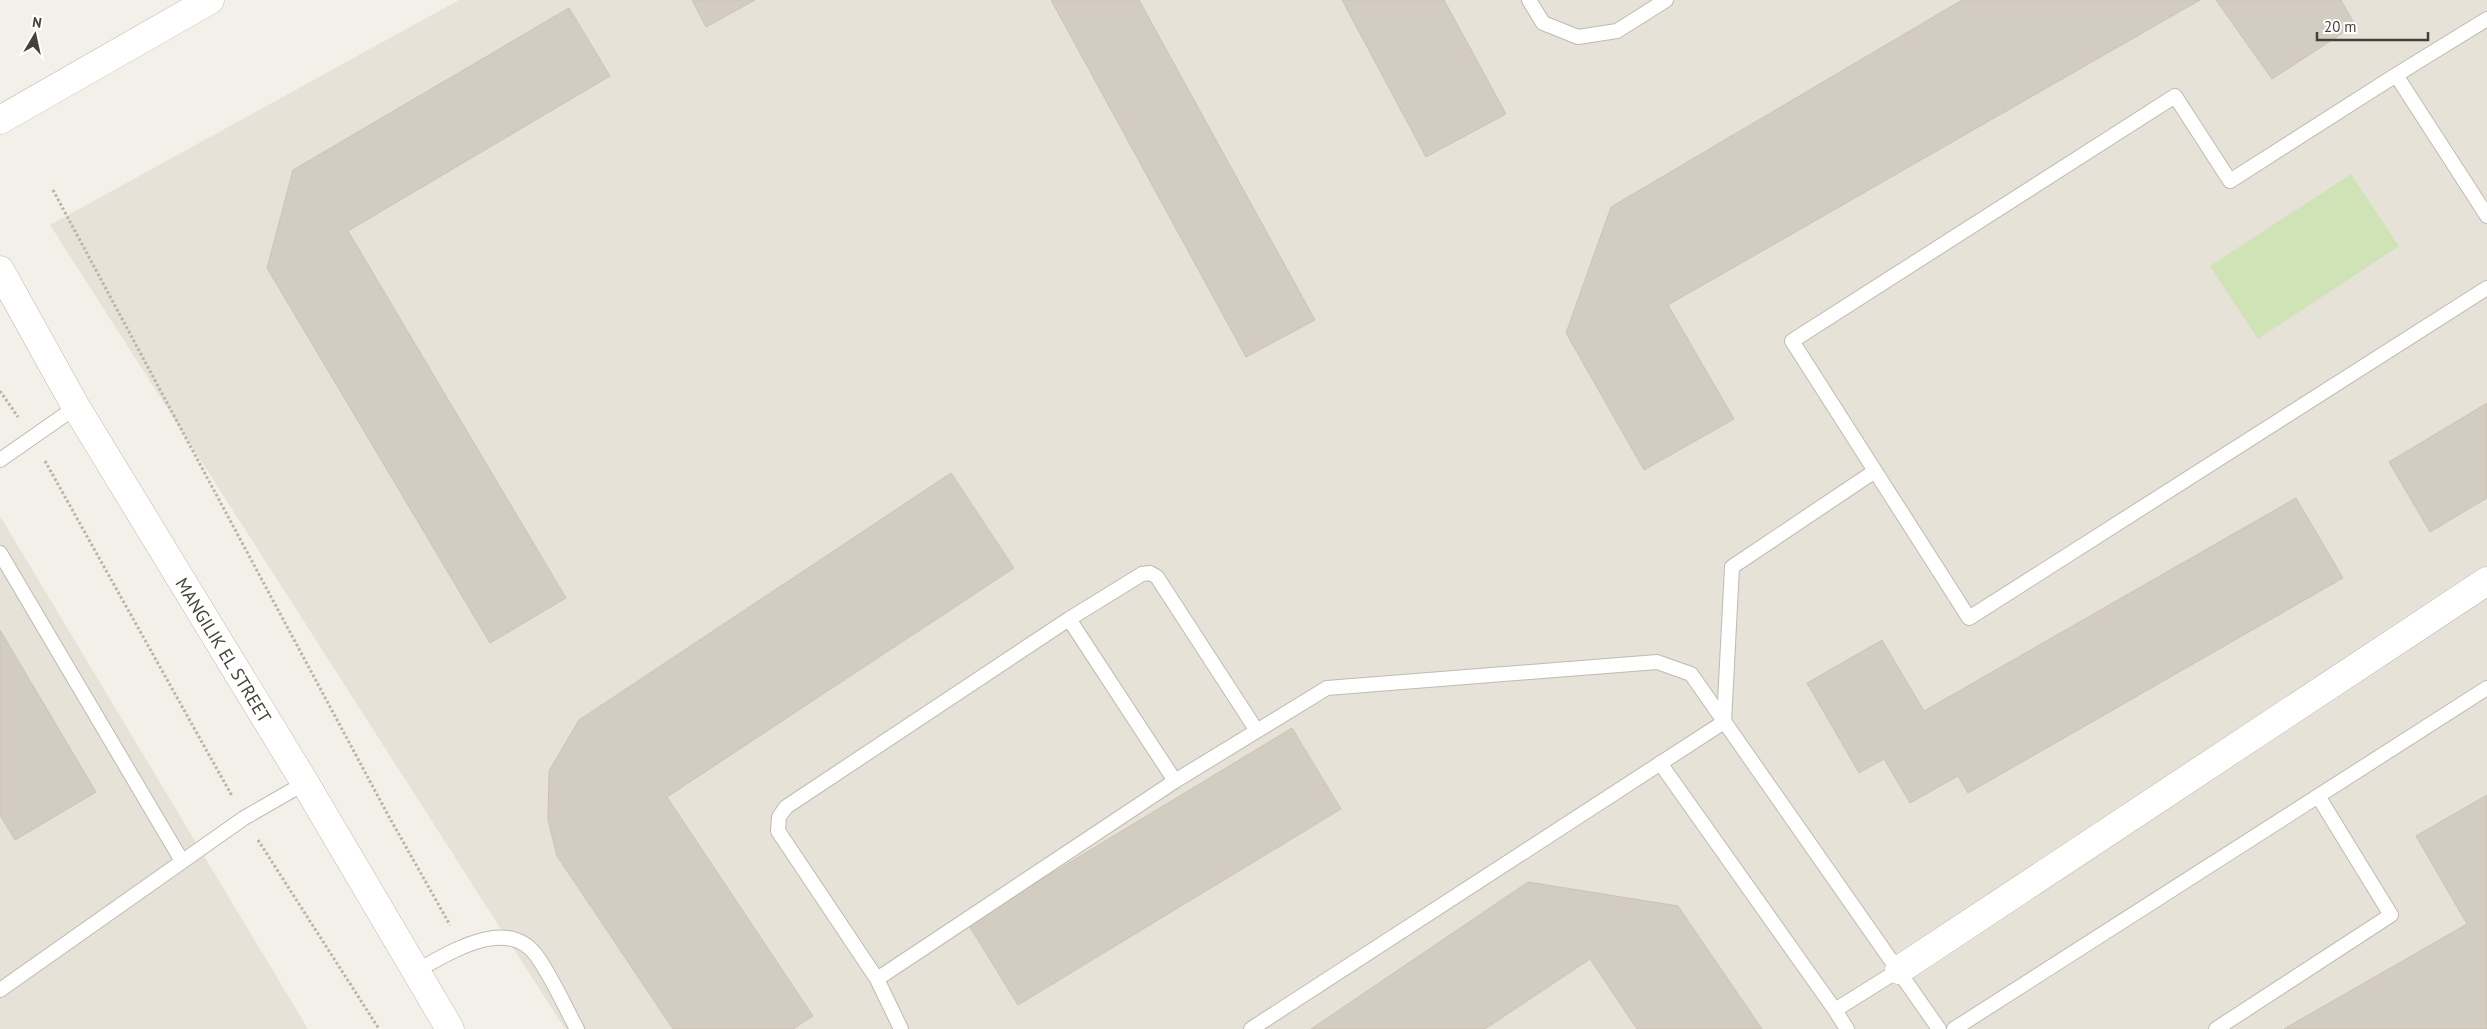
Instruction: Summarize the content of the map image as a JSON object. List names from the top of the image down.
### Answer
{
  "streets": {
    "street": ["MANGILIK EL STREET"]
  },
  "scale_bar": "20 m",
  "north": "top"
}
